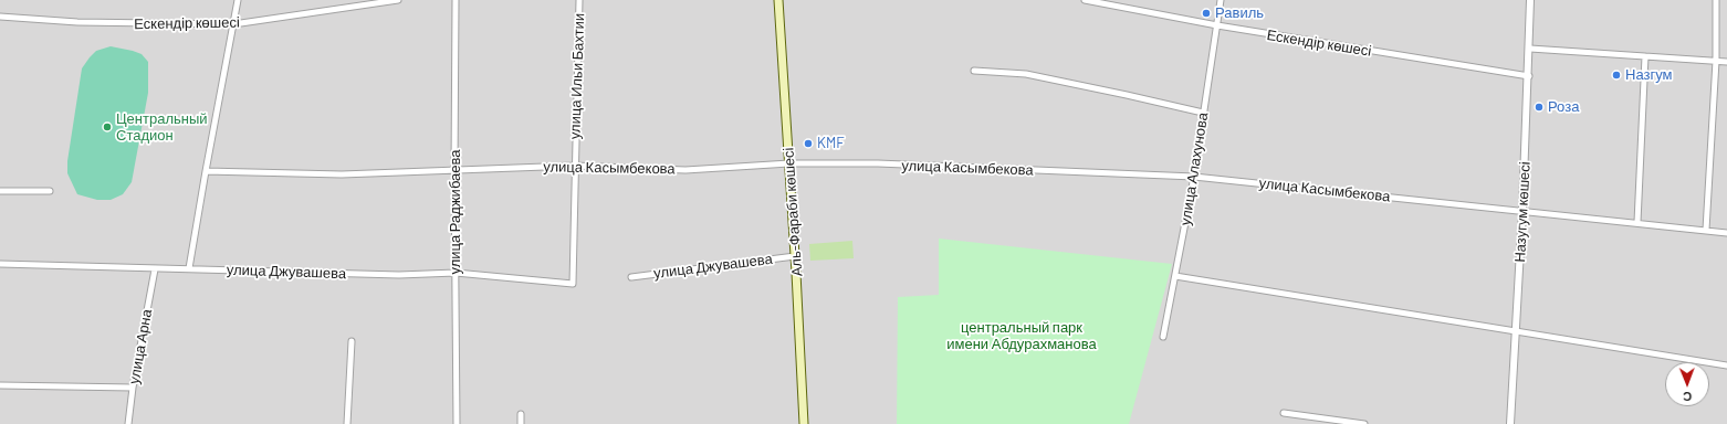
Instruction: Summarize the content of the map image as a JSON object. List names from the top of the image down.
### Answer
{
  "streets": {
    "main road": ["Аль-Фараби көшесі"],
    "street": [
      "Ескендір көшесі",
      "улица Ильи Бахтии",
      "улица Касымбекова",
      "улица Алахунова",
      "улица Раджибаева",
      "Назугум көшесі",
      "улица Джувашева",
      "улица Арна"
    ]
  },
  "crossings": [
    ["Ескендір көшесі", "улица Алахунова"],
    ["Ескендір көшесі", "Назугум көшесі"],
    ["улица Ильи Бахтии", "улица Касымбекова"],
    ["улица Ильи Бахтии", "улица Джувашева"],
    ["улица Касымбекова", "улица Алахунова"],
    ["улица Касымбекова", "улица Раджибаева"],
    ["улица Касымбекова", "Аль-Фараби көшесі"],
    ["улица Касымбекова", "Назугум көшесі"],
    ["улица Раджибаева", "улица Джувашева"],
    ["Аль-Фараби көшесі", "улица Джувашева"],
    ["улица Джувашева", "улица Арна"]
  ],
  "parks": ["центральный парк имени Абдурахманова"],
  "places": [
    "Равиль",
    "Назгум",
    "Роза",
    "Центральный Стадион",
    "KMF"
  ],
  "north": "bottom"
}
